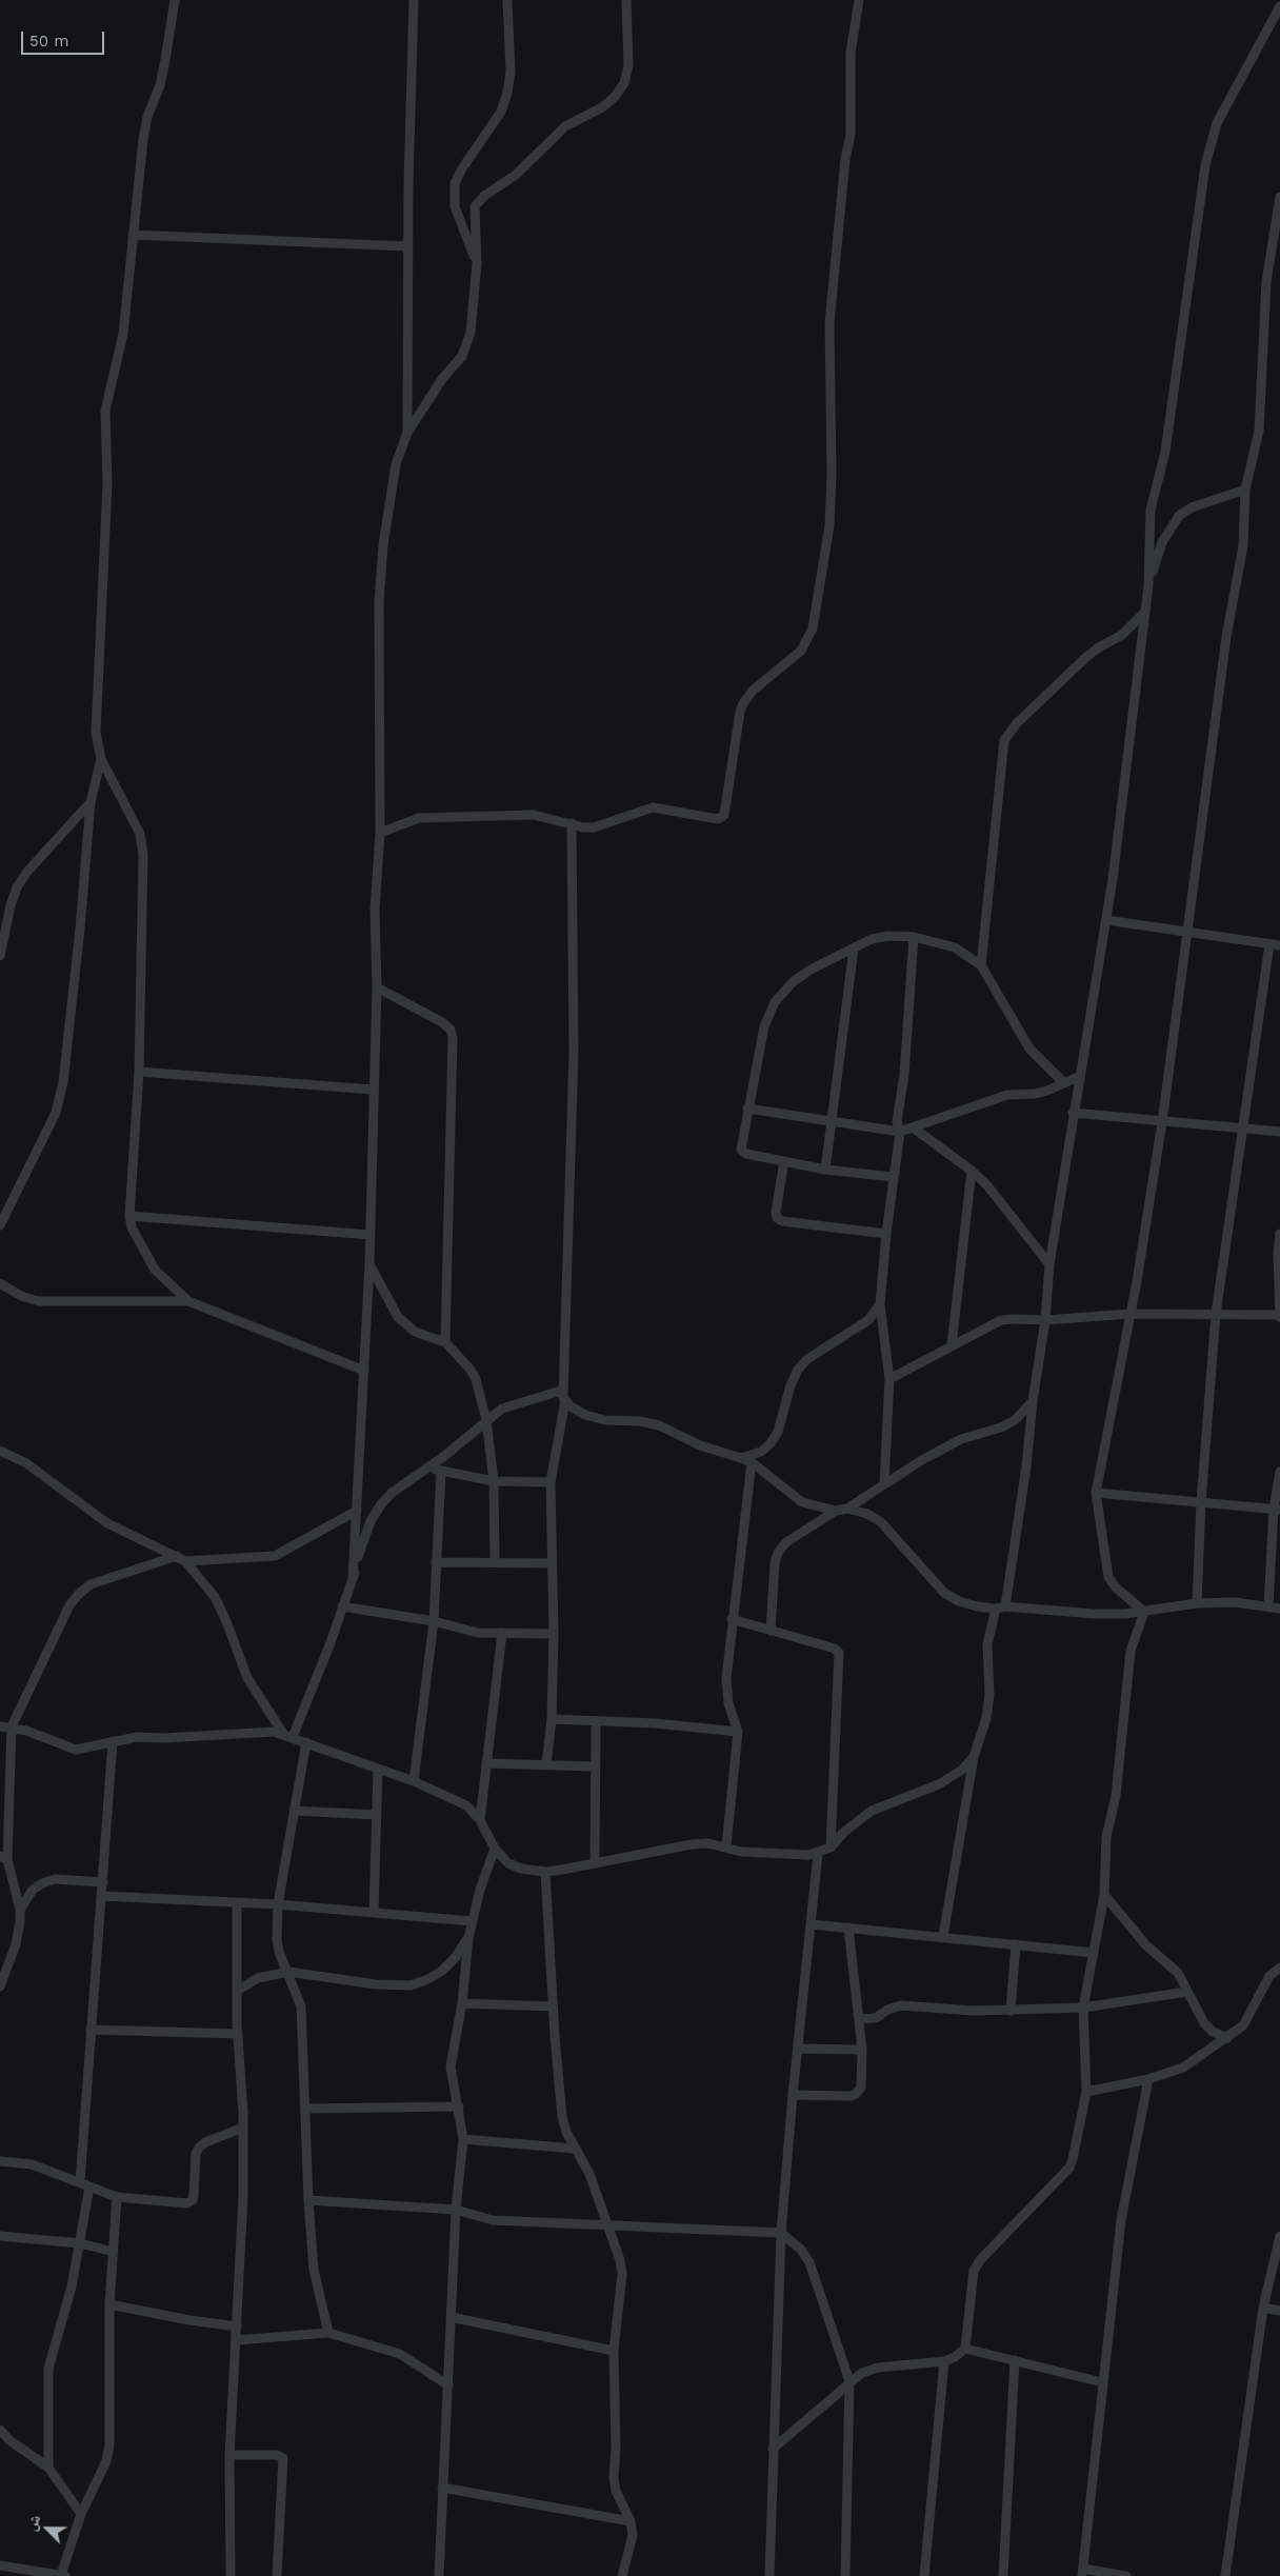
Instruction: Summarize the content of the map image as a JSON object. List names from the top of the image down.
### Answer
{
  "scale_bar": "50 m",
  "north": "top left"
}
